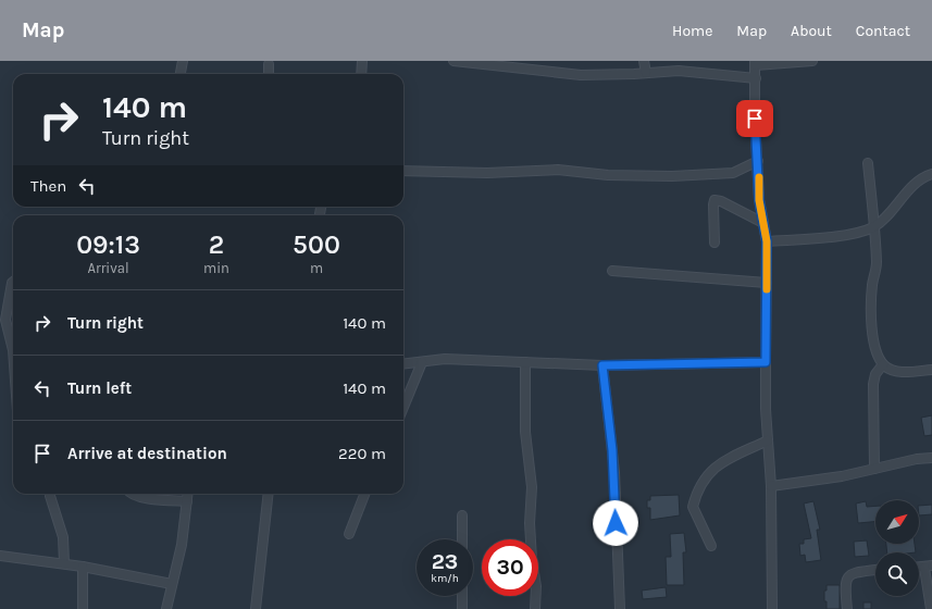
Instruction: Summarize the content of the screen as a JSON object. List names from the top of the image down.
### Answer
{
  "north": "top right",
  "page": {
    "header": "Map",
    "nav": [
      "Home",
      "Map",
      "About",
      "Contact"
    ],
    "turn": ["140 m", "Turn right"],
    "then": "Then",
    "eta": [
      "09:13",
      "Arrival",
      "2",
      "min",
      "500",
      "m"
    ],
    "list": [
      {
        "name": "Turn right",
        "value": "140 m"
      },
      {
        "name": "Turn left",
        "value": "140 m"
      },
      {
        "name": "Arrive at destination",
        "value": "220 m"
      }
    ],
    "speed": "23 km/h",
    "limit": "30"
  }
}
